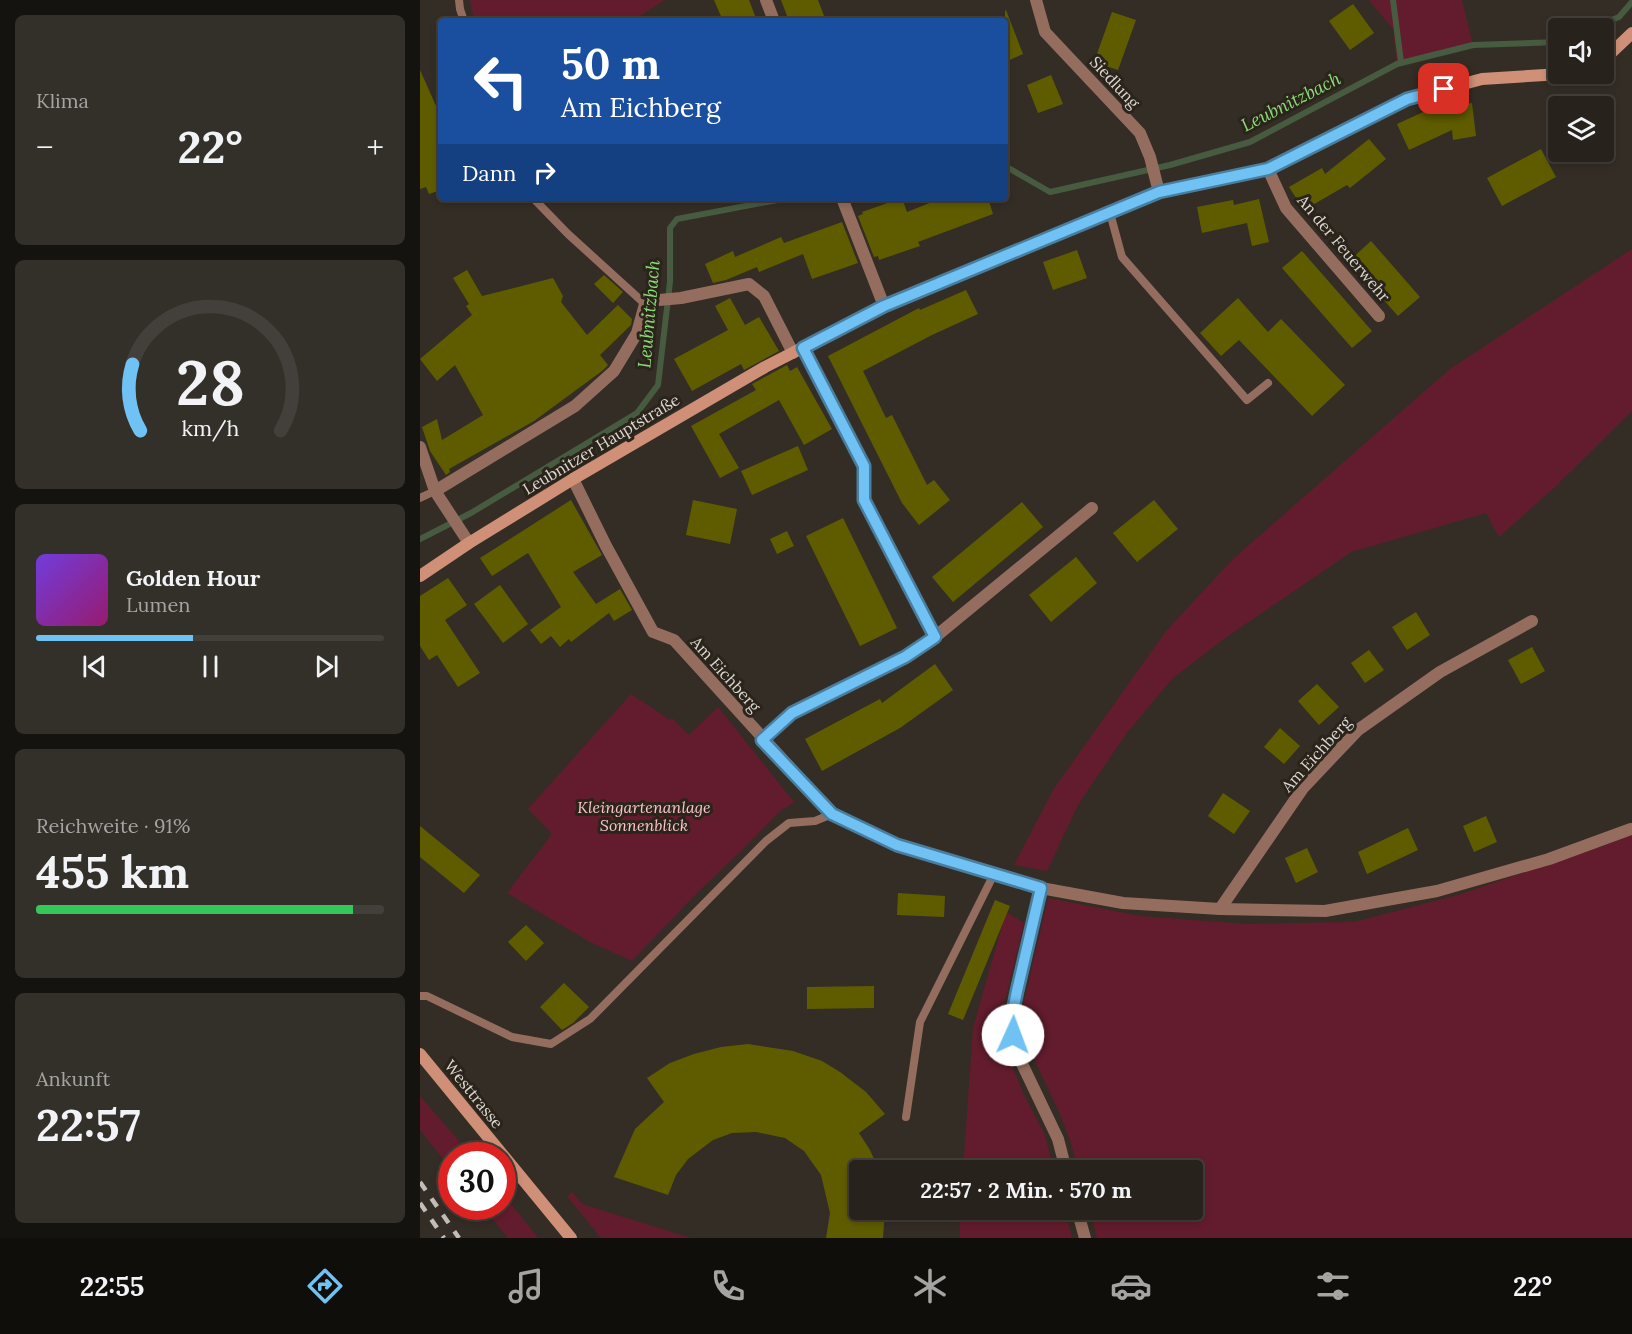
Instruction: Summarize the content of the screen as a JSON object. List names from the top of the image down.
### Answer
{
  "streets": {
    "street": [
      "Siedlung",
      "An der Feuerwehr",
      "Leubnitzer Hauptstraße",
      "Am Eichberg",
      "Westtrasse"
    ]
  },
  "crossings": [
    ["Siedlung", "Leubnitzer Hauptstraße"],
    ["An der Feuerwehr", "Leubnitzer Hauptstraße"],
    ["Leubnitzer Hauptstraße", "Am Eichberg"]
  ],
  "water": ["Leubnitzbach"],
  "parks": ["Kleingartenanlage Sonnenblick"],
  "page": {
    "tile": [
      "Klima",
      ["Reichweite · 91%", "455 km"],
      ["Ankunft", "22:57"]
    ],
    "turn": ["50 m", "Am Eichberg"],
    "heat": ["−", "22°", "+"],
    "then": "Dann",
    "song": ["Golden Hour", "Lumen"],
    "limit": "30",
    "trip": "22:57 · 2 Min. · 570 m",
    "tabs": ["22:55", "22°"],
    "gauge": ["28", "km/h"]
  }
}
